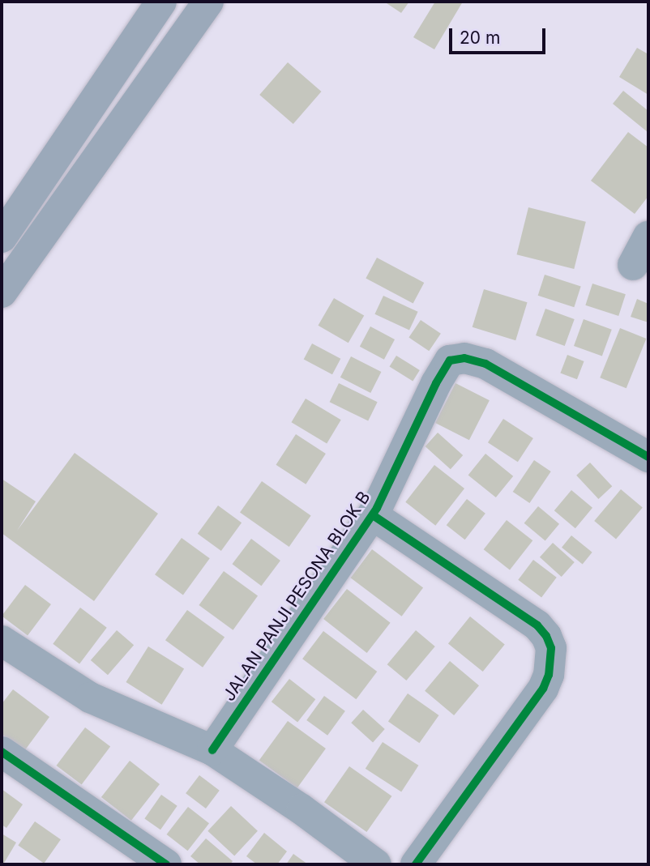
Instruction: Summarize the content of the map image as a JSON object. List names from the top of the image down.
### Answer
{
  "streets": {
    "street": ["JALAN PANJI PESONA BLOK B"]
  },
  "scale_bar": "20 m"
}
